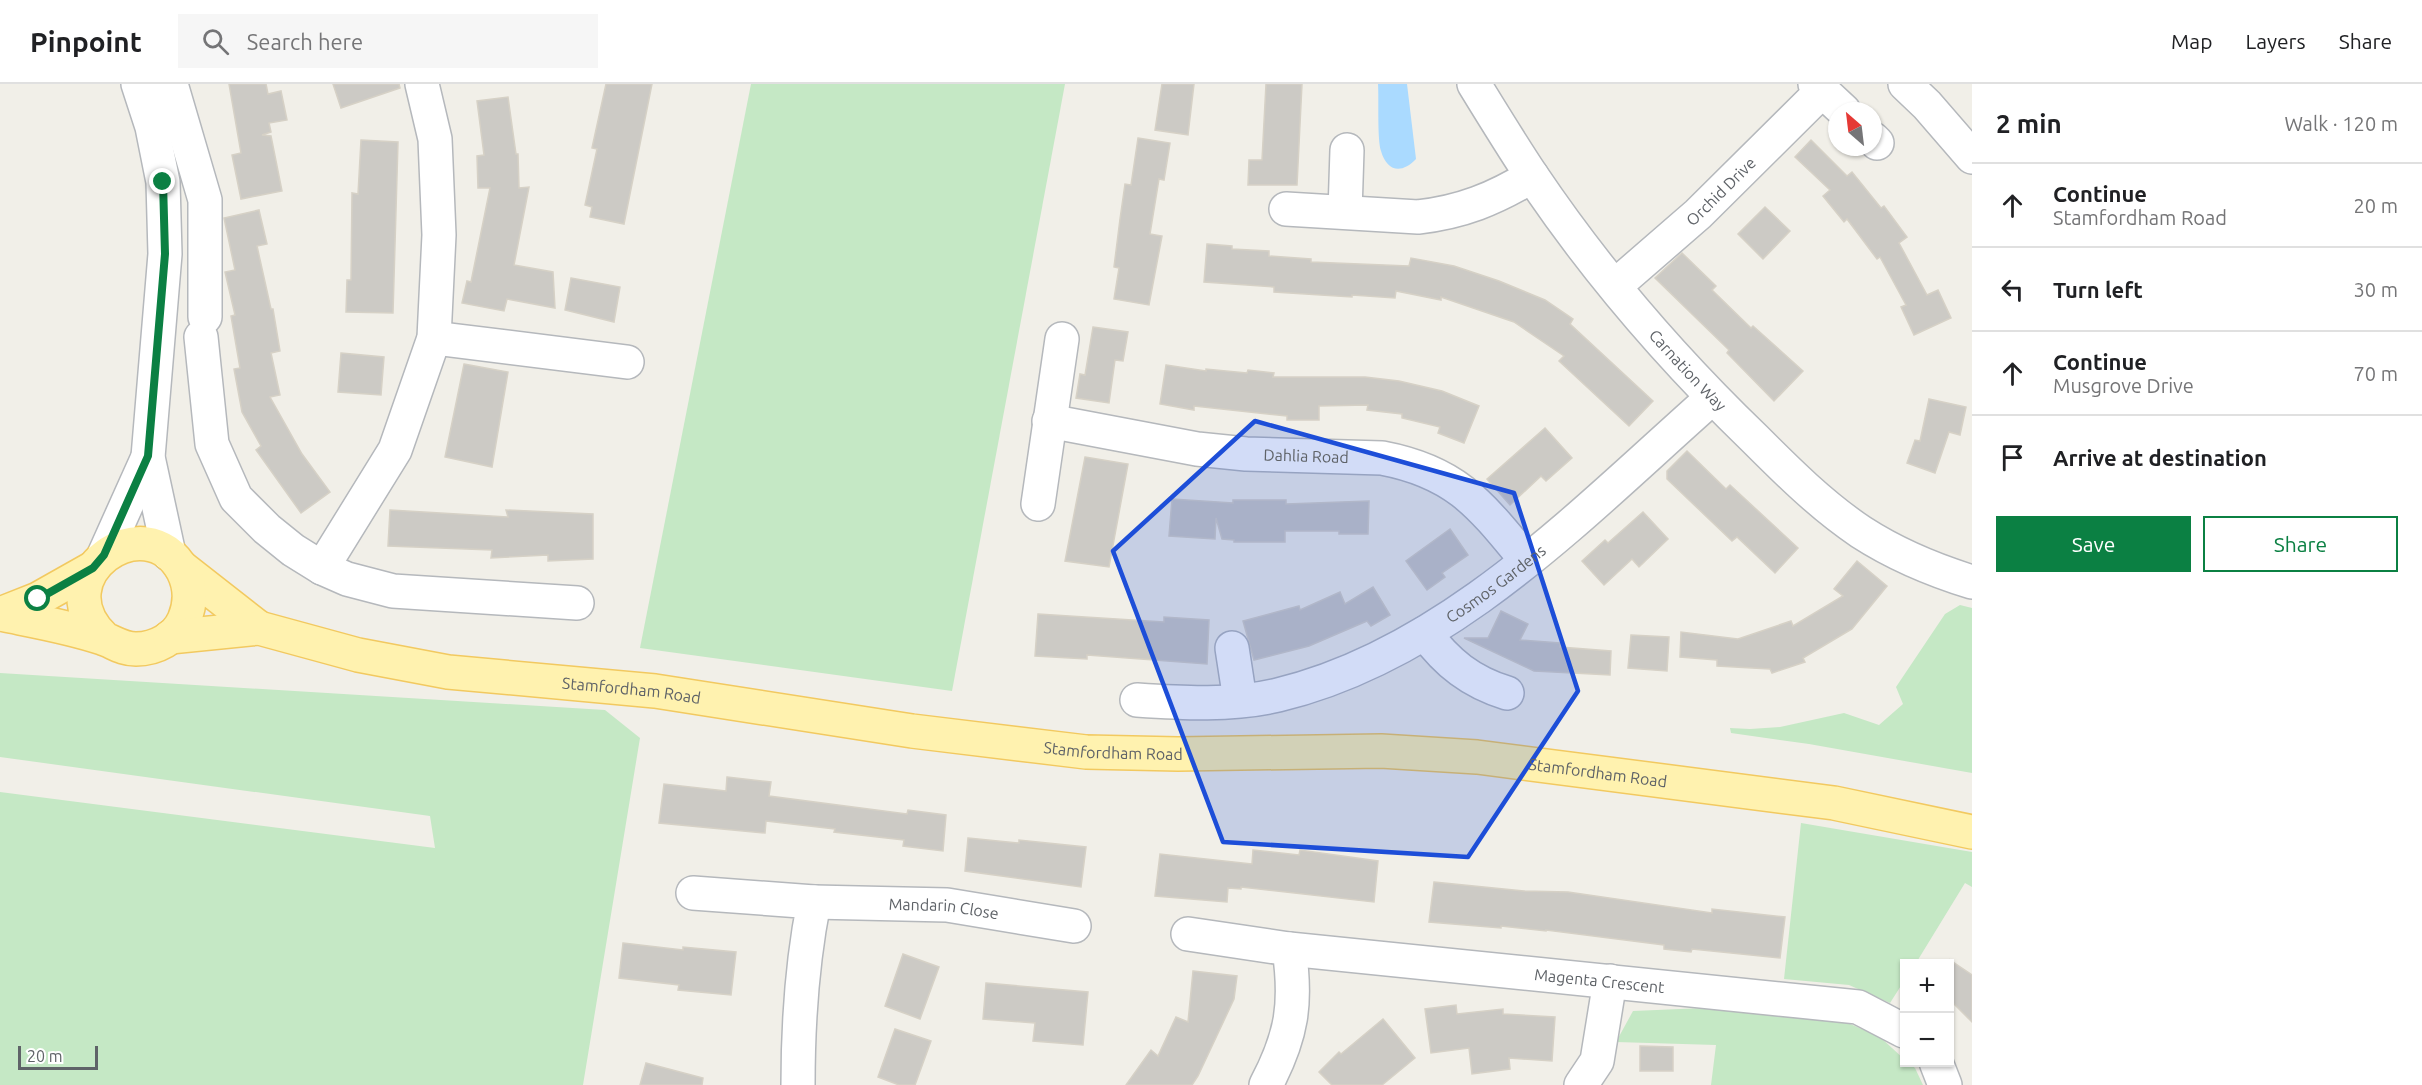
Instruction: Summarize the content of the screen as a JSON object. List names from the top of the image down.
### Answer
{
  "streets": {
    "main road": ["Stamfordham Road"],
    "street": [
      "Orchid Drive",
      "Carnation Way",
      "Dahlia Road",
      "Cosmos Gardens",
      "Mandarin Close",
      "Magenta Crescent"
    ]
  },
  "crossings": [
    ["Orchid Drive", "Carnation Way"],
    ["Carnation Way", "Cosmos Gardens"],
    ["Dahlia Road", "Cosmos Gardens"]
  ],
  "scale_bar": "20 m",
  "north": "top left",
  "page": {
    "header": "Pinpoint",
    "search": "Search here",
    "nav": ["Map", "Layers", "Share"],
    "heading": ["2 min", "Walk · 120 m"],
    "list": [
      ["Continue", "Stamfordham Road", "20 m"],
      ["Turn left", "30 m"],
      ["Continue", "Musgrove Drive", "70 m"],
      "Arrive at destination"
    ],
    "buttons": ["Save", "Share"],
    "map_buttons": ["+", "−"],
    "scale": "20 m"
  }
}
